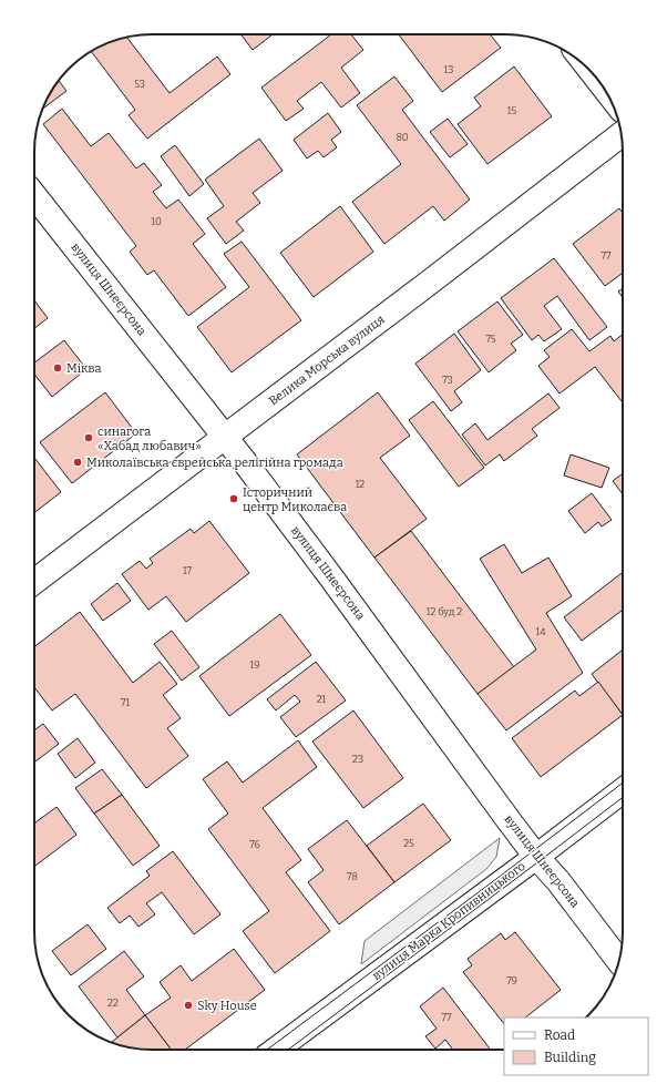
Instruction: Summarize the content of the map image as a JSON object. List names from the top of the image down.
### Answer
{
  "streets": {
    "street": ["вулиця Шнеєрсона", "Велика Морська вулиця", "вулиця Марка Кропивницького"]
  },
  "crossings": [
    ["вулиця Шнеєрсона", "Велика Морська вулиця"],
    ["вулиця Шнеєрсона", "вулиця Марка Кропивницького"]
  ],
  "places": [
    "Міква",
    "синагога «Хабад любавич»",
    "Миколаївська єврейська релігійна громада",
    "Історичний центр Миколаєва",
    "Sky House"
  ],
  "house_numbers": [
    "13",
    "53",
    "15",
    "80",
    "10",
    "77",
    "75",
    "73",
    "12",
    "17",
    "12 буд 2",
    "14",
    "19",
    "21",
    "71",
    "23",
    "25",
    "76",
    "78",
    "79",
    "22",
    "77"
  ],
  "legend": ["Road", "Building"]
}
